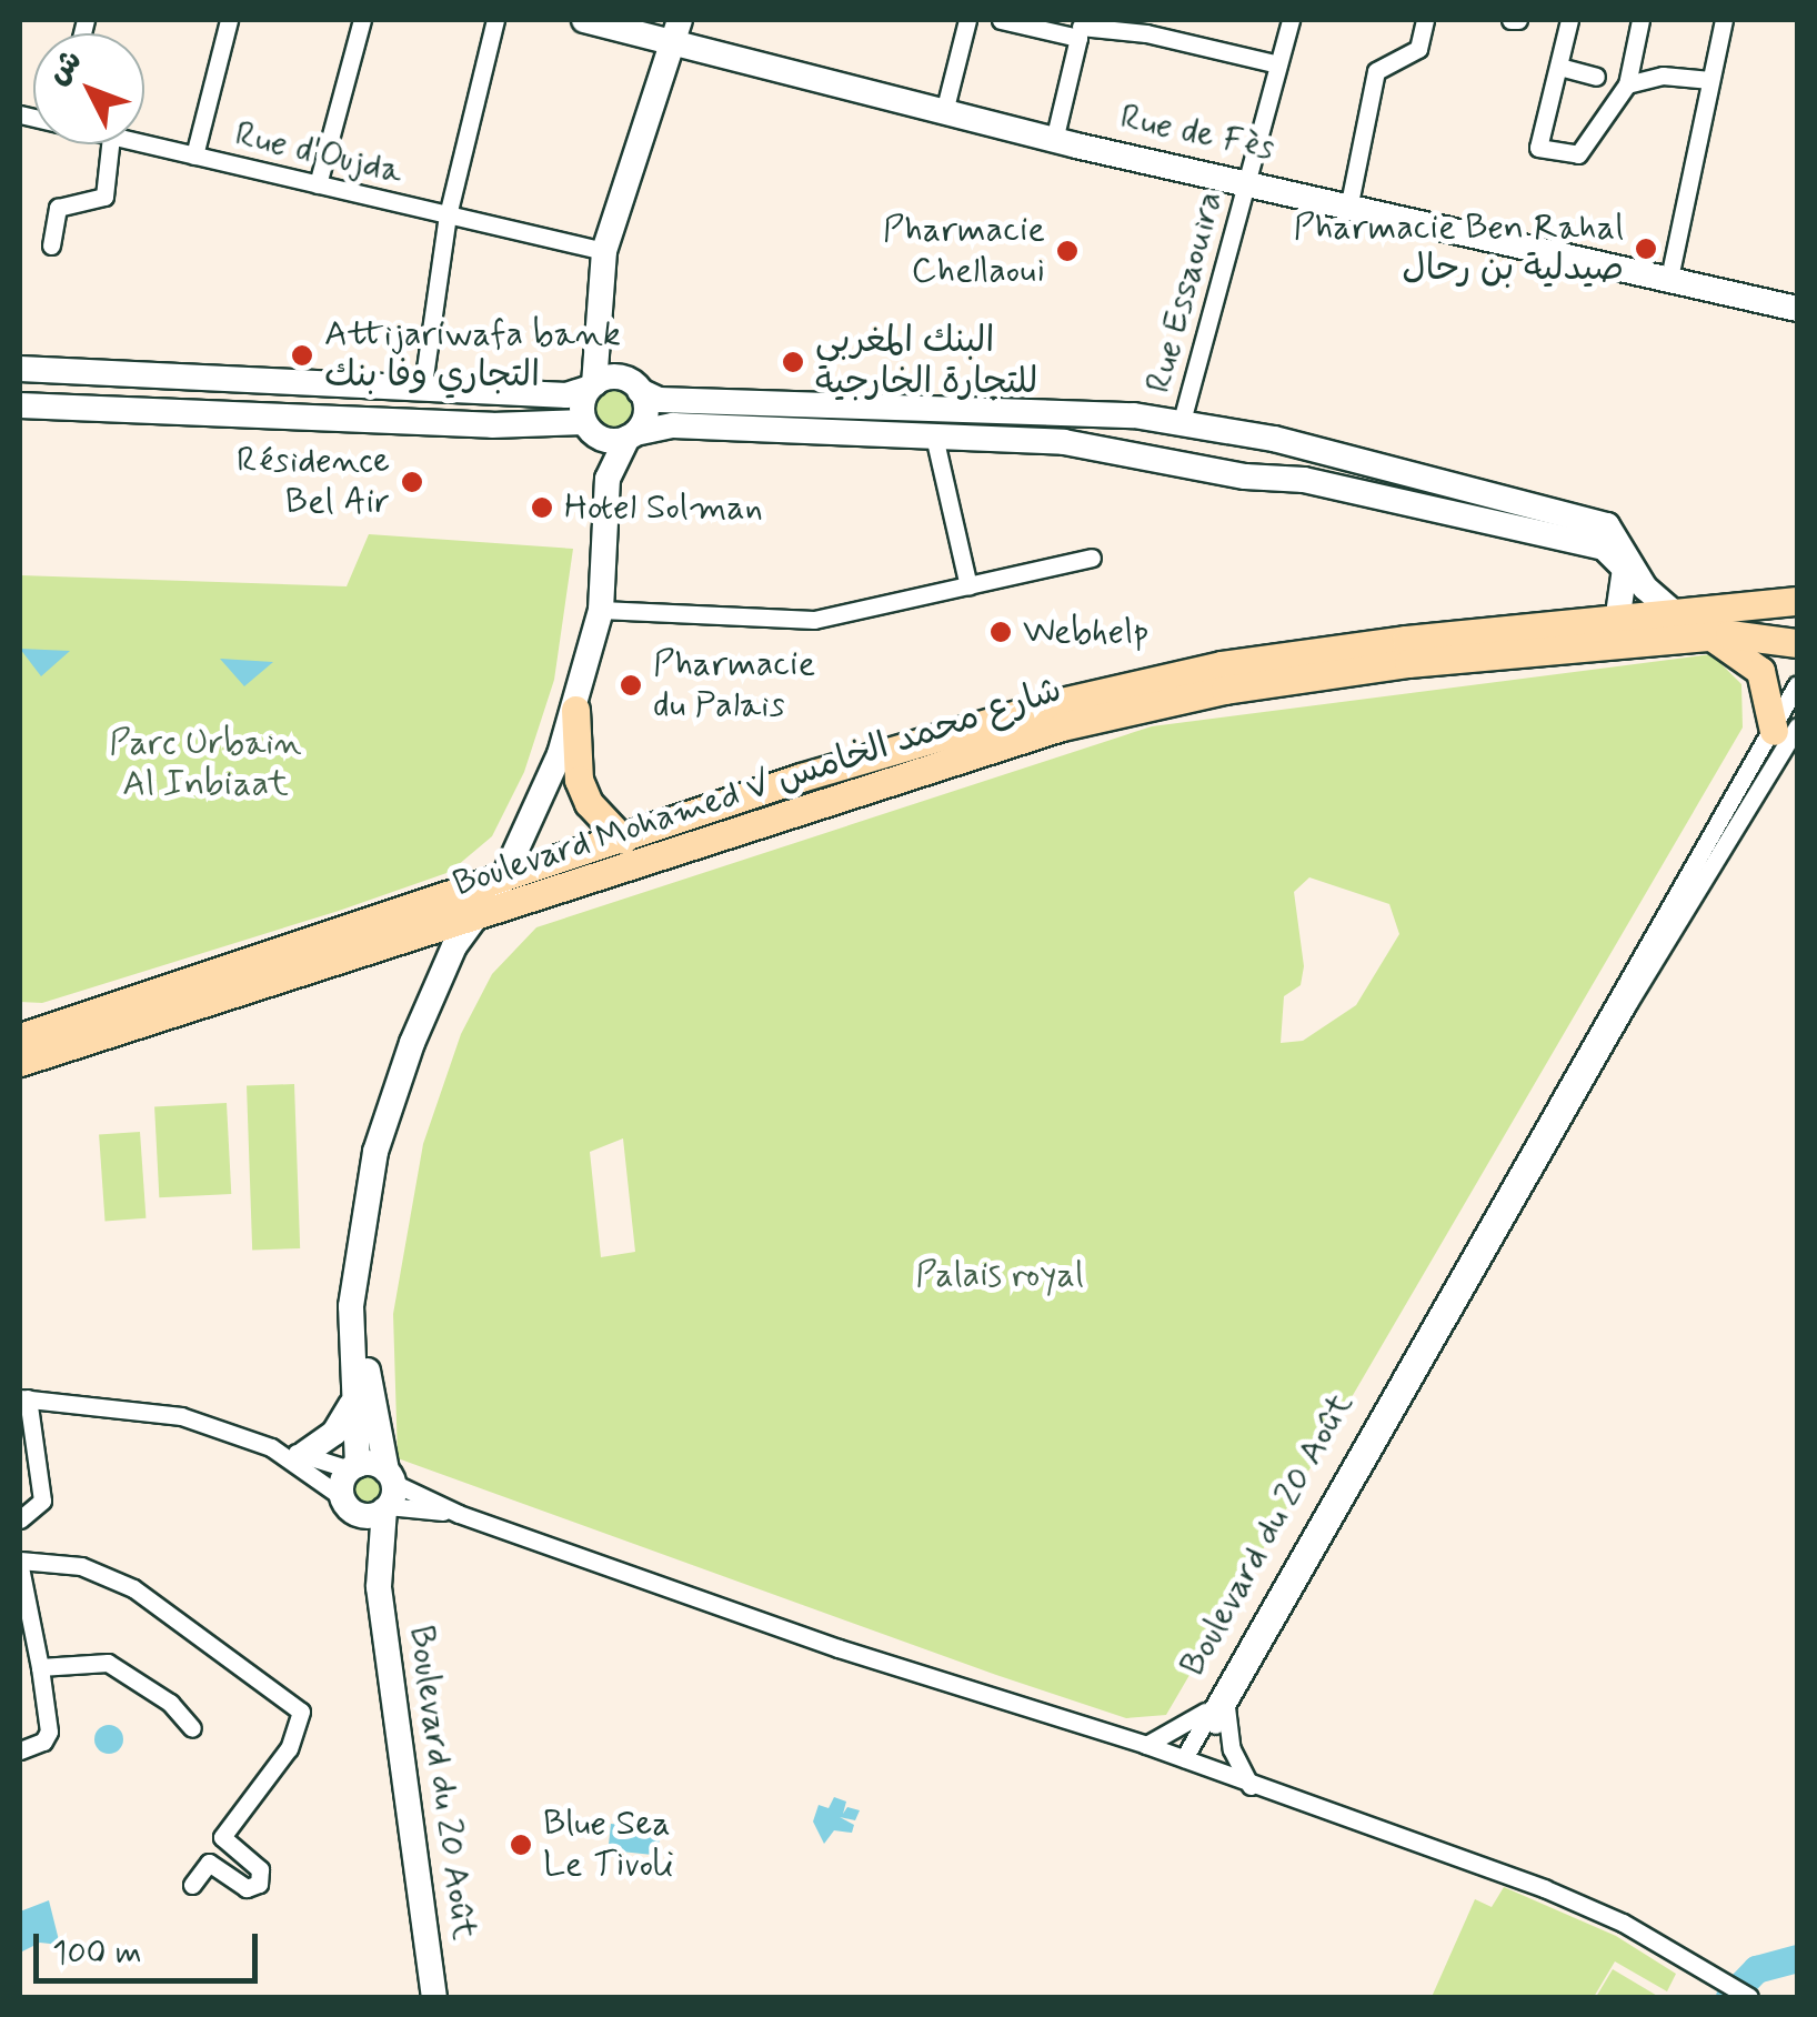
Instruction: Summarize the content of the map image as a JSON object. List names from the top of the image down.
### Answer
{
  "streets": {
    "main road": ["Boulevard Mohamed V شارع محمد الخامس"],
    "street": [
      "Rue de Fès",
      "Rue d'Oujda",
      "Rue Essaouira",
      "Boulevard du 20 Août"
    ]
  },
  "crossings": [
    ["Rue de Fès", "Rue Essaouira"],
    ["Boulevard Mohamed V شارع محمد الخامس", "Boulevard du 20 Août"]
  ],
  "parks": ["Parc Urbain Al Inbiaat", "Palais royal"],
  "places": [
    "Pharmacie Ben Rahal صيدلية بن رحال",
    "Pharmacie Chellaoui",
    "Attijariwafa bank التجاري وفا بنك",
    "البنك المغربي للتجارة الخارجية",
    "Résidence Bel Air",
    "Hotel Solman",
    "Webhelp",
    "Pharmacie du Palais",
    "Blue Sea Le Tivoli"
  ],
  "scale_bar": "100 m",
  "north": "top left"
}
